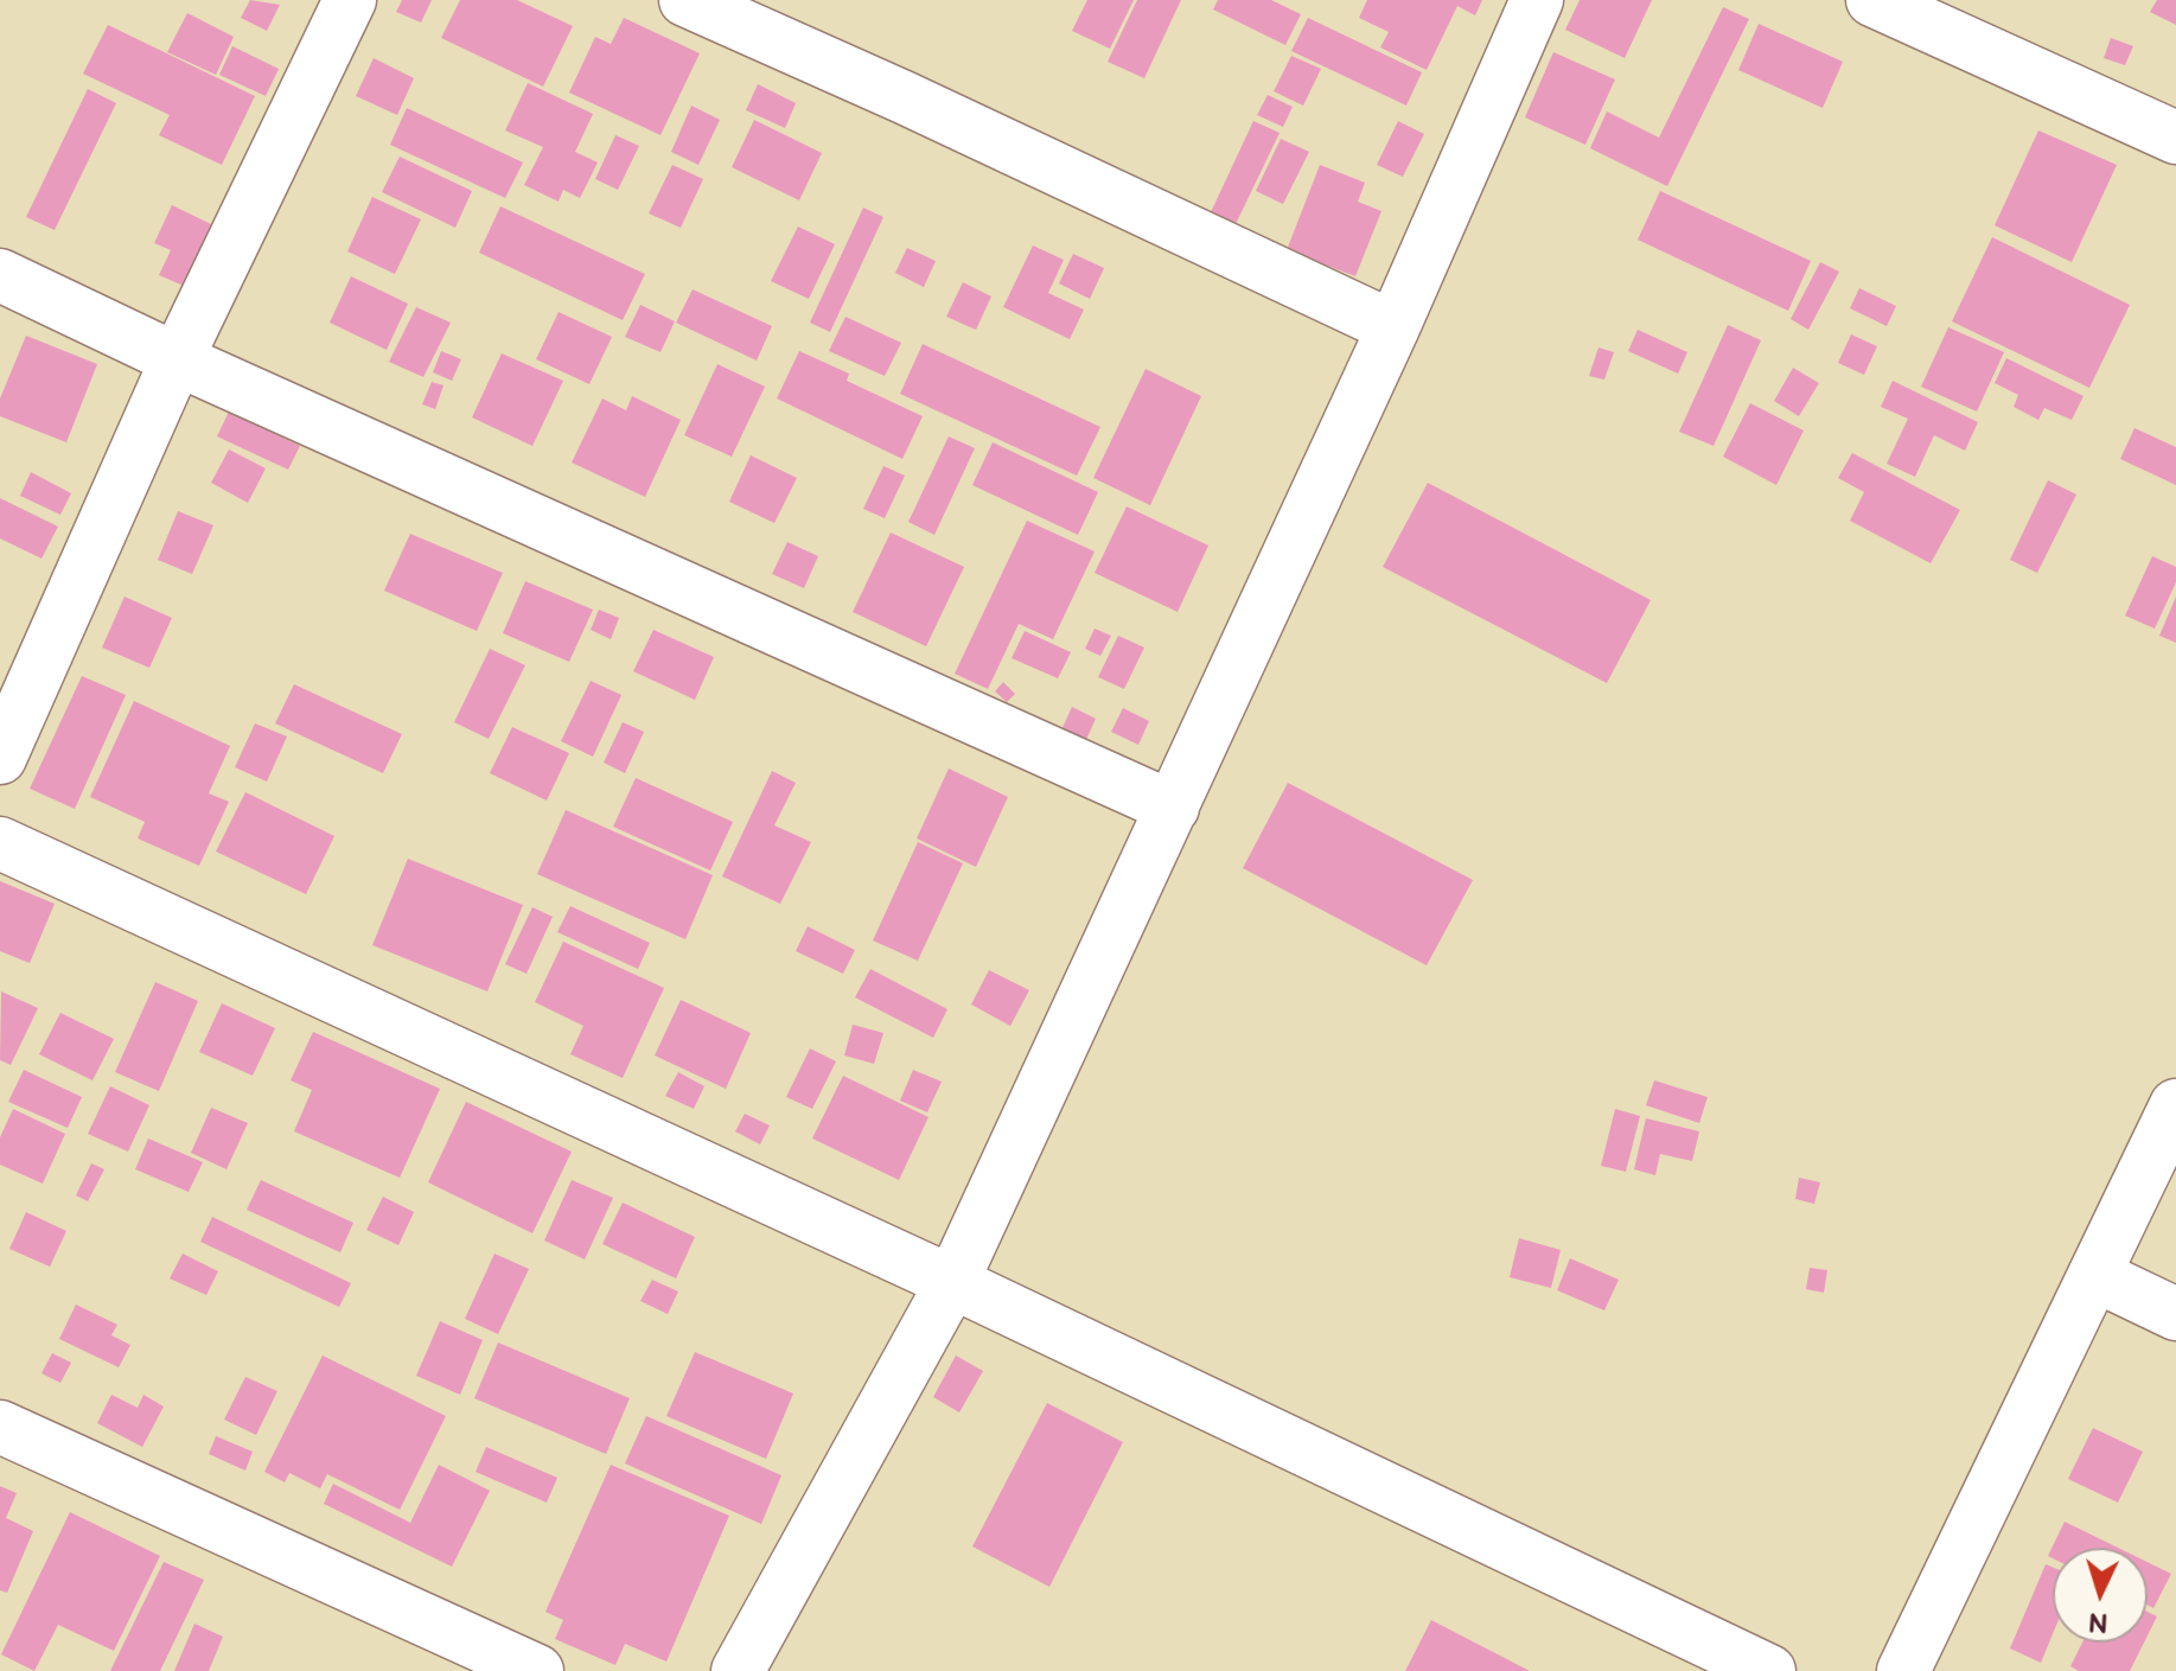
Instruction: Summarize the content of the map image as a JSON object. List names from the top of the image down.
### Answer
{
  "north": "bottom"
}
